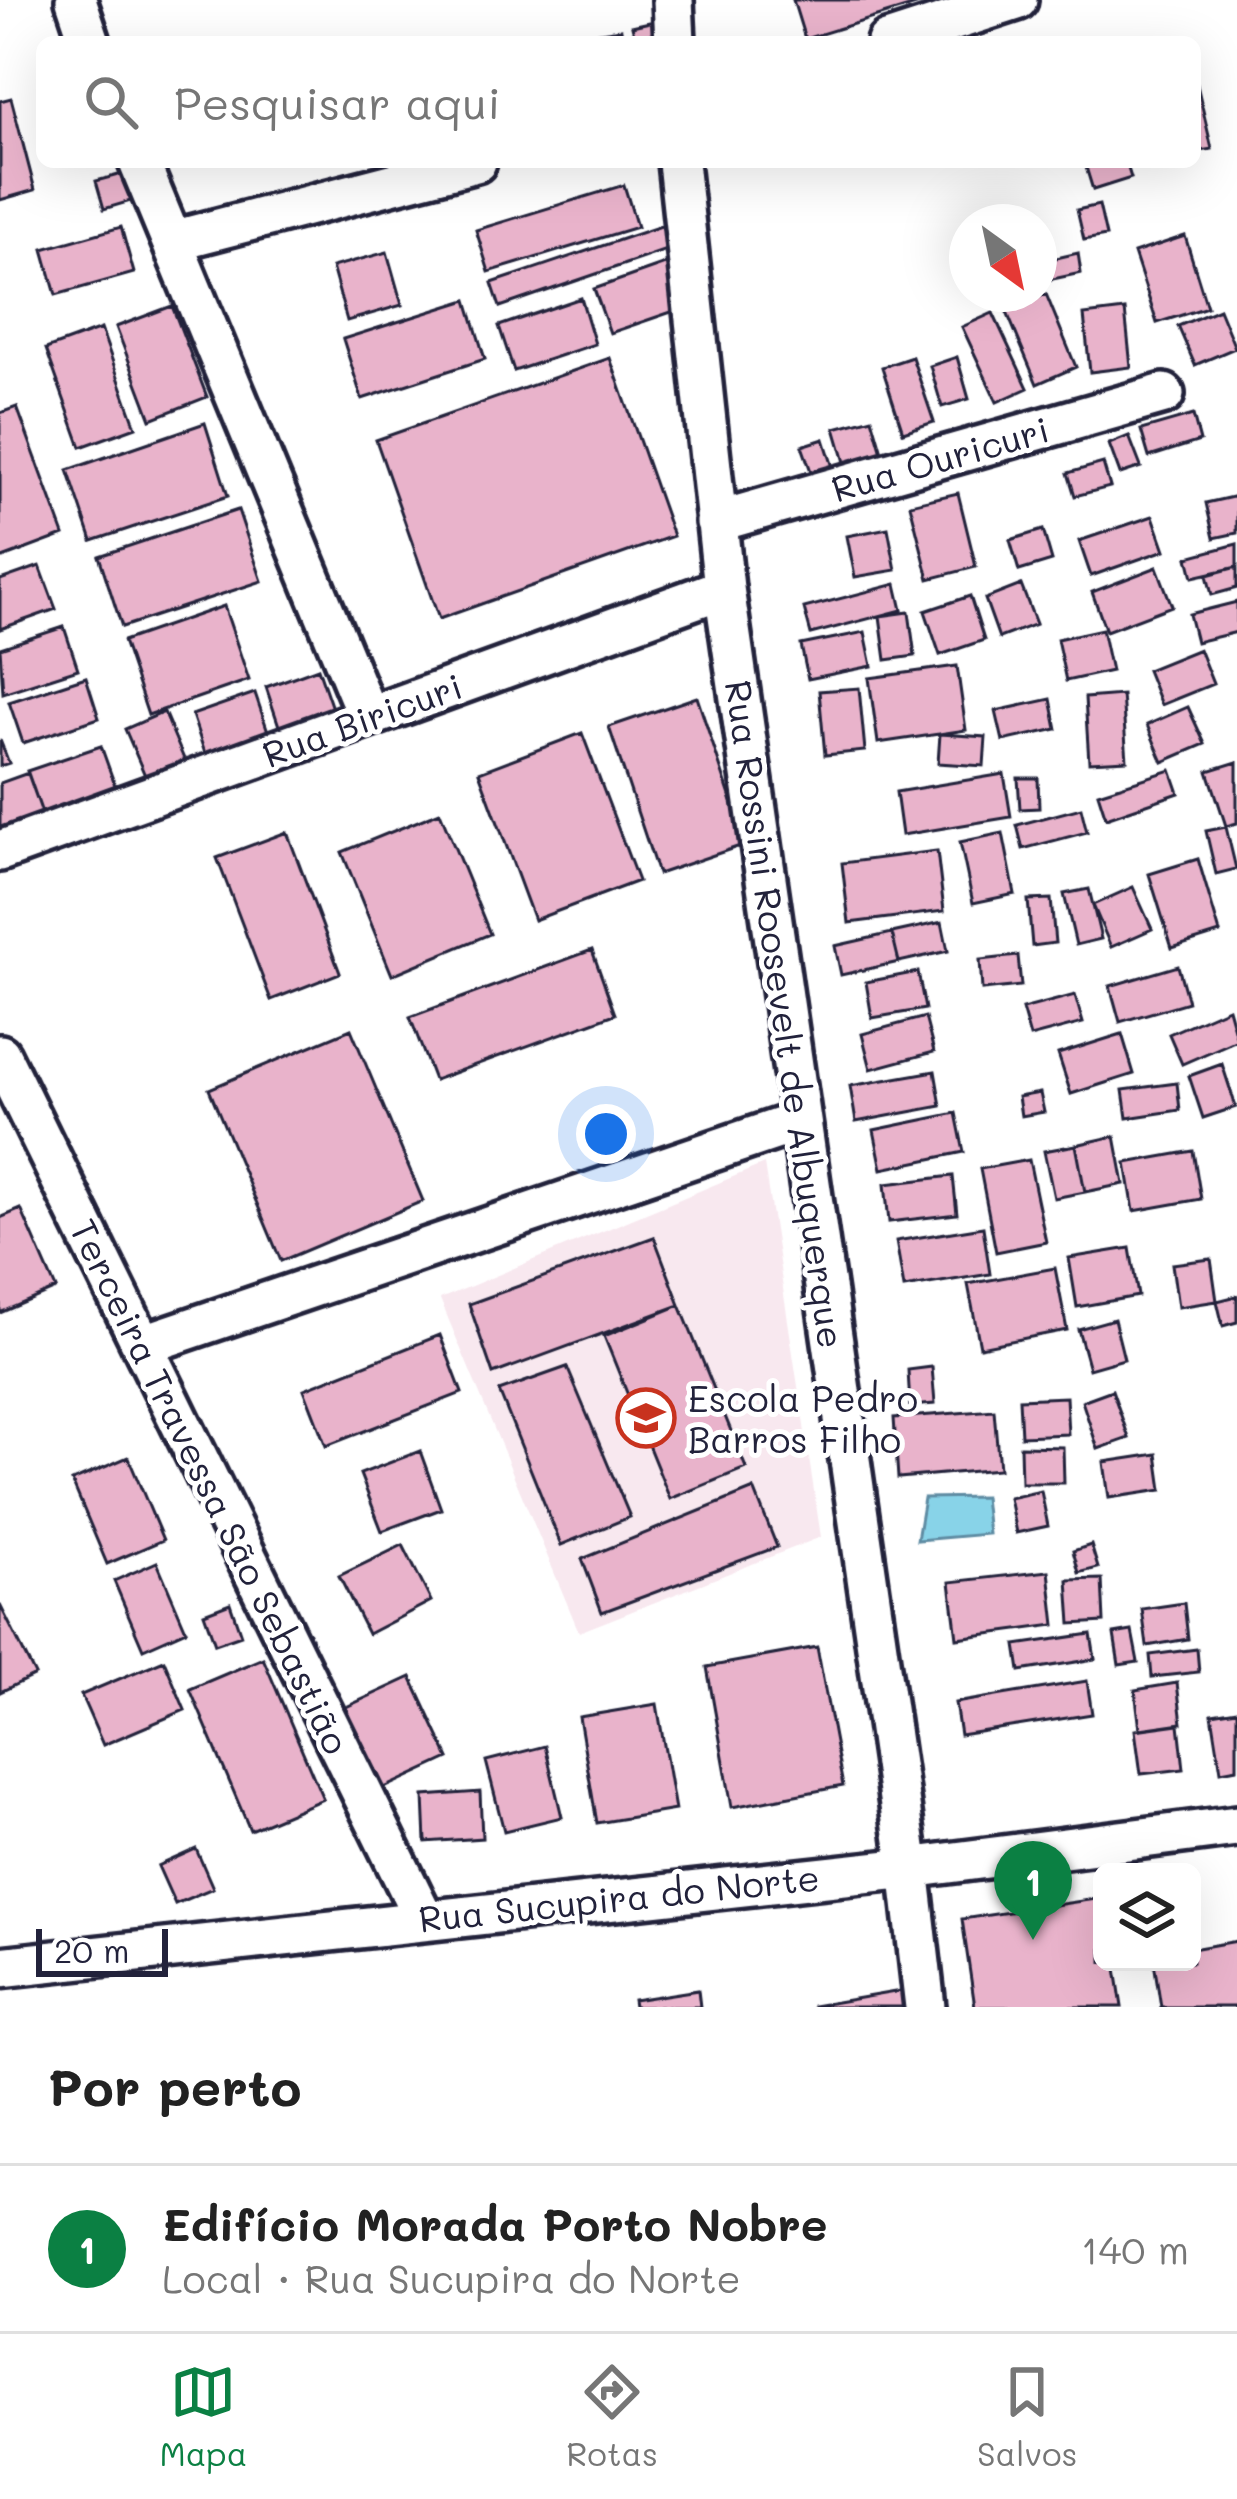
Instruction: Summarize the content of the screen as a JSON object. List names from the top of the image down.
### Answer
{
  "streets": {
    "street": [
      "Rua Ouricuri",
      "Rua Biricuri",
      "Rua Rossini Roosevelt de Albuquerque",
      "Terceira Travessa São Sebastião",
      "Rua Sucupira do Norte"
    ]
  },
  "crossings": [
    ["Rua Ouricuri", "Rua Rossini Roosevelt de Albuquerque"],
    ["Rua Biricuri", "Rua Rossini Roosevelt de Albuquerque"],
    ["Rua Rossini Roosevelt de Albuquerque", "Rua Sucupira do Norte"],
    ["Terceira Travessa São Sebastião", "Rua Sucupira do Norte"]
  ],
  "places": {
    "school or university": ["Escola Pedro Barros Filho"]
  },
  "scale_bar": "20 m",
  "north": "bottom right",
  "page": {
    "search": "Pesquisar aqui",
    "pins": "1",
    "scale": "20 m",
    "heading": "Por perto",
    "list": [
      {
        "mark": "1",
        "name": "Edifício Morada Porto Nobre",
        "note": "Local · Rua Sucupira do Norte",
        "value": "140 m"
      }
    ],
    "nav": ["Mapa", "Rotas", "Salvos"]
  }
}
